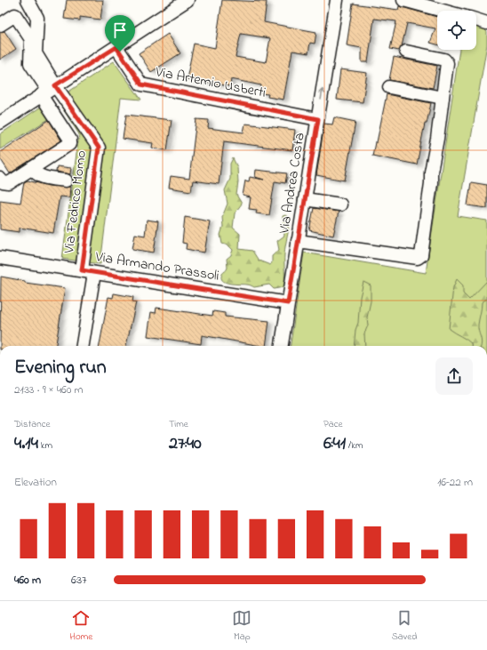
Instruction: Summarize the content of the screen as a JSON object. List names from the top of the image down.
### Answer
{
  "streets": {
    "street": [
      "Via Artemio Usberti",
      "Via Andrea Costa",
      "Via Fedrico Momo",
      "Via Armando Prassoli"
    ]
  },
  "crossings": [
    ["Via Artemio Usberti", "Via Andrea Costa"],
    ["Via Andrea Costa", "Via Armando Prassoli"],
    ["Via Fedrico Momo", "Via Armando Prassoli"]
  ],
  "page": {
    "heading": ["Evening run", "21:33 · 9 × 460 m"],
    "stats": [
      ["Distance", "4.14 km"],
      ["Time", "27:40"],
      ["Pace", "6:41 /km"]
    ],
    "chart": ["Elevation", "16–22 m"],
    "list": [
      {
        "name": "460 m",
        "note": "6:37"
      }
    ],
    "tabs": ["Home", "Map", "Saved"]
  }
}
